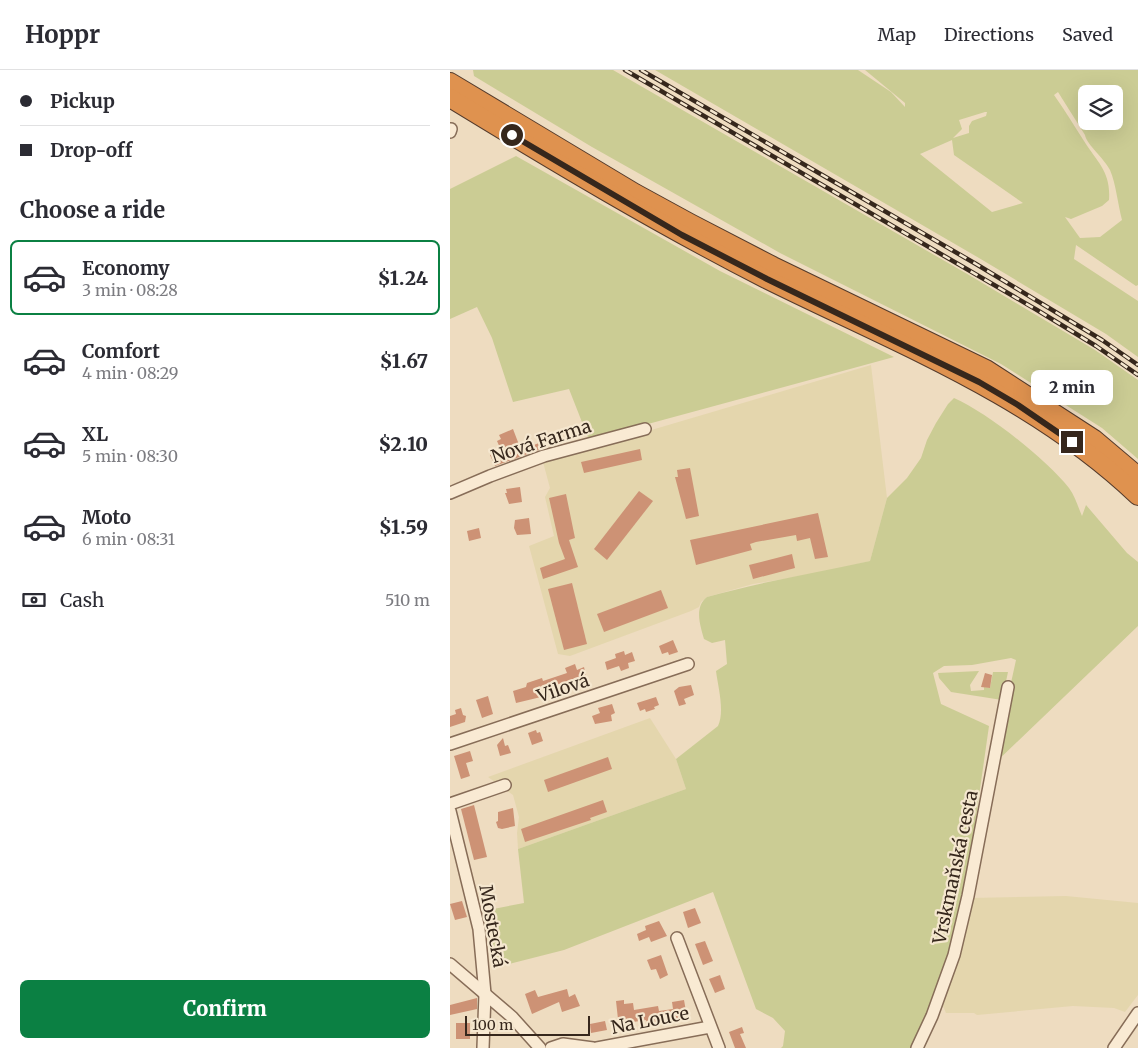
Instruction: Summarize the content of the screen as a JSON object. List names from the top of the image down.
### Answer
{
  "streets": {
    "street": [
      "Nová Farma",
      "Vilová",
      "Vrskmaňská cesta",
      "Mostecká",
      "Na Louce"
    ]
  },
  "scale_bar": "100 m",
  "page": {
    "header": "Hoppr",
    "nav": ["Map", "Directions", "Saved"],
    "banner": ["Pickup", "Drop-off"],
    "heading": "Choose a ride",
    "list": [
      {
        "name": "Economy",
        "note": "3 min · 08:28",
        "value": "$1.24"
      },
      {
        "name": "Comfort",
        "note": "4 min · 08:29",
        "value": "$1.67"
      },
      {
        "name": "XL",
        "note": "5 min · 08:30",
        "value": "$2.10"
      },
      {
        "name": "Moto",
        "note": "6 min · 08:31",
        "value": "$1.59"
      }
    ],
    "bubble": "2 min",
    "pay": ["Cash", "510 m"],
    "buttons": "Confirm",
    "scale": "100 m"
  }
}
